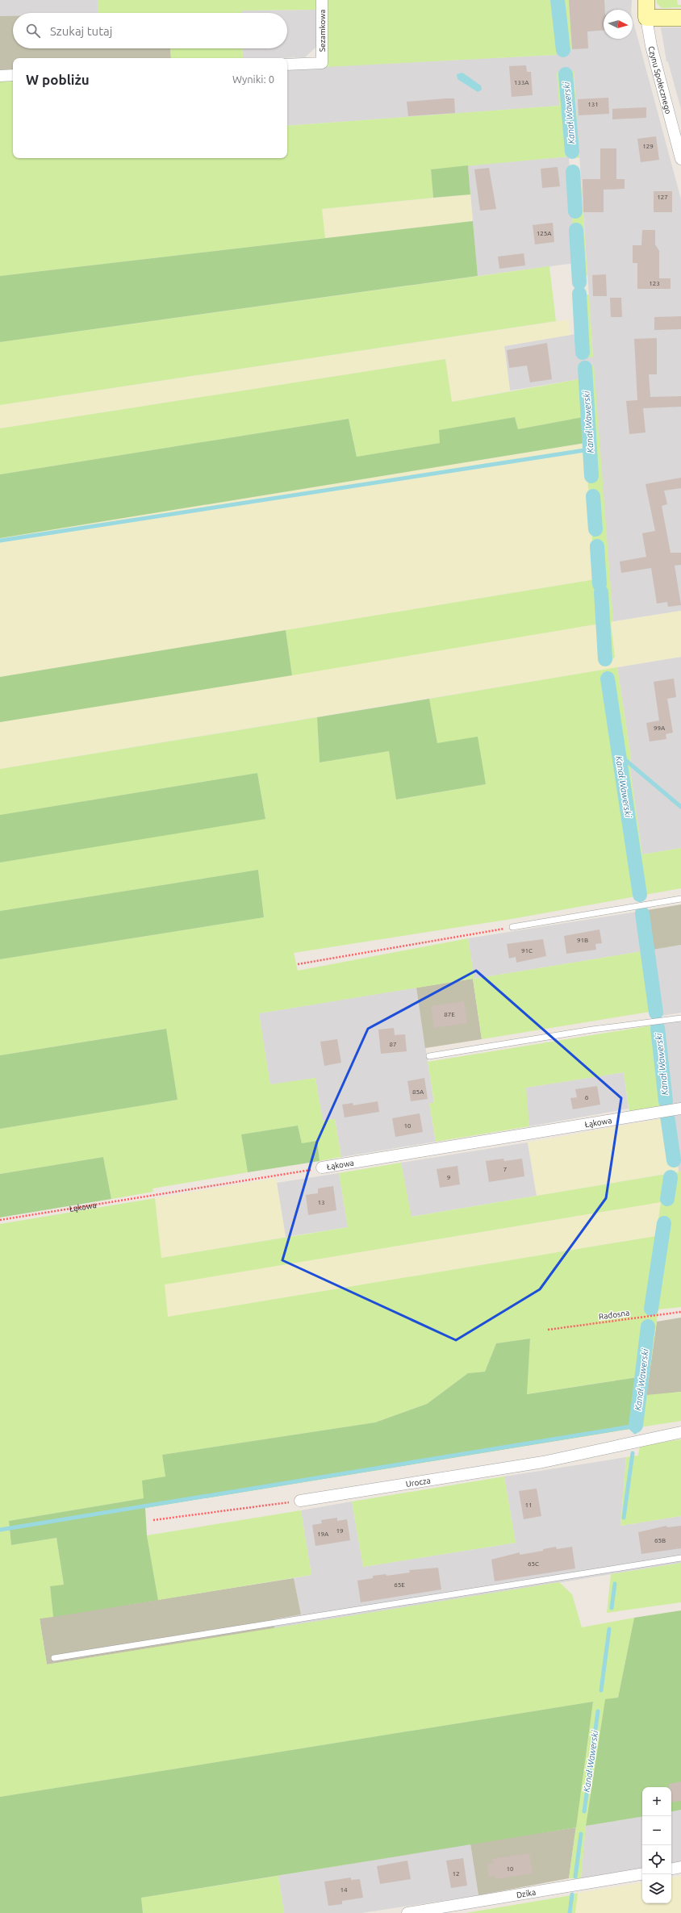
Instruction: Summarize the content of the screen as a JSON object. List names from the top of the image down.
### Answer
{
  "streets": {
    "street": [
      "Sezamkowa",
      "Czynu Społecznego",
      "Łąkowa",
      "Urocza",
      "Dzika"
    ],
    "path": ["Radosna"]
  },
  "water": ["Kanał Wawerski"],
  "house_numbers": [
    "133A",
    "131",
    "129",
    "127",
    "125A",
    "123",
    "99A",
    "91B",
    "91C",
    "87E",
    "87",
    "85A",
    "6",
    "10",
    "7",
    "9",
    "13",
    "11",
    "19",
    "19A",
    "65B",
    "65C",
    "65E",
    "10",
    "12",
    "14"
  ],
  "north": "right",
  "page": {
    "search": "Szukaj tutaj",
    "heading": ["W pobliżu", "Wyniki: 0"],
    "map_buttons": ["+", "−"]
  }
}
